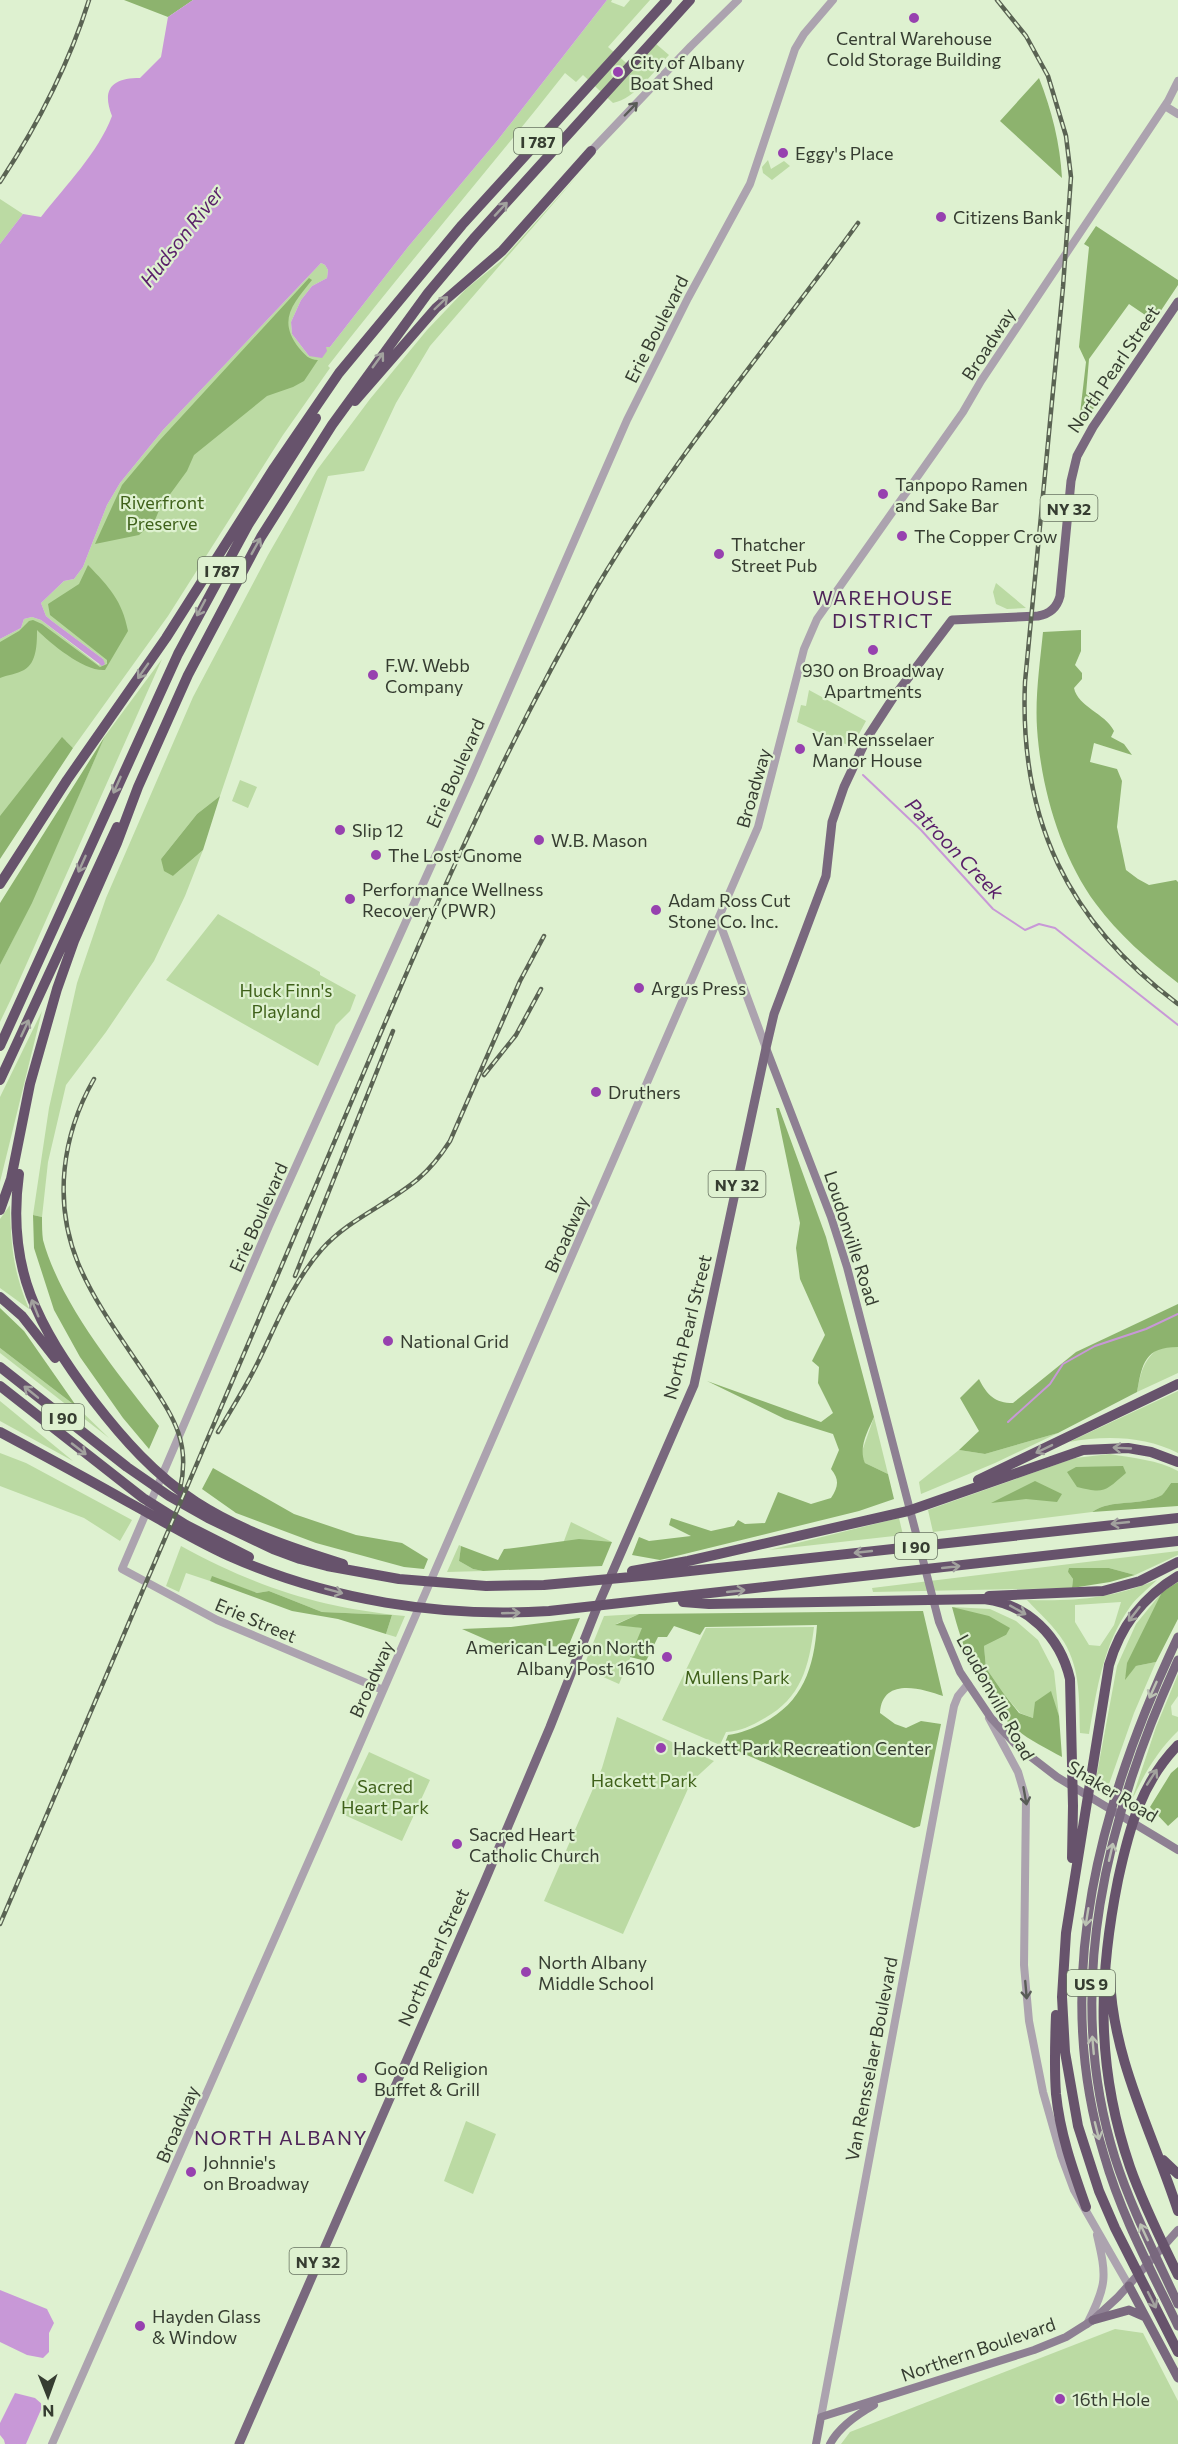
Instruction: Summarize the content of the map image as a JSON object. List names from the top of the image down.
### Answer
{
  "streets": {
    "highway": ["I 787", "I 90"],
    "main road": [
      "North Pearl Street",
      "NY 32",
      "Loudonville Road",
      "Shaker Road",
      "US 9",
      "Van Rensselaer Boulevard",
      "Northern Boulevard"
    ],
    "street": ["Erie Boulevard", "Broadway", "Erie Street"]
  },
  "crossings": [
    ["Erie Boulevard", "Erie Street"],
    ["Broadway", "Loudonville Road"],
    ["Broadway", "Erie Street"],
    ["North Pearl Street", "Loudonville Road"],
    ["Loudonville Road", "Shaker Road"],
    ["Loudonville Road", "Van Rensselaer Boulevard"],
    ["Loudonville Road", "Northern Boulevard"],
    ["Van Rensselaer Boulevard", "Northern Boulevard"]
  ],
  "one_way": ["Loudonville Road"],
  "districts": ["WAREHOUSE DISTRICT", "NORTH ALBANY"],
  "water": ["Hudson River", "Patroon Creek"],
  "parks": [
    "Riverfront Preserve",
    "Huck Finn's Playland",
    "Mullens Park",
    "Hackett Park",
    "Sacred Heart Park"
  ],
  "places": [
    "Central Warehouse Cold Storage Building",
    "City of Albany Boat Shed",
    "Eggy's Place",
    "Citizens Bank",
    "Tanpopo Ramen and Sake Bar",
    "The Copper Crow",
    "Thatcher Street Pub",
    "930 on Broadway Apartments",
    "F.W. Webb Company",
    "Van Rensselaer Manor House",
    "Slip 12",
    "W.B. Mason",
    "The Lost Gnome",
    "Performance Wellness Recovery (PWR)",
    "Adam Ross Cut Stone Co. Inc.",
    "Argus Press",
    "Druthers",
    "National Grid",
    "American Legion North Albany Post 1610",
    "Hackett Park Recreation Center",
    "Sacred Heart Catholic Church",
    "North Albany Middle School",
    "Good Religion Buffet & Grill",
    "Johnnie's on Broadway",
    "Hayden Glass & Window",
    "16th Hole"
  ],
  "north": "bottom"
}
